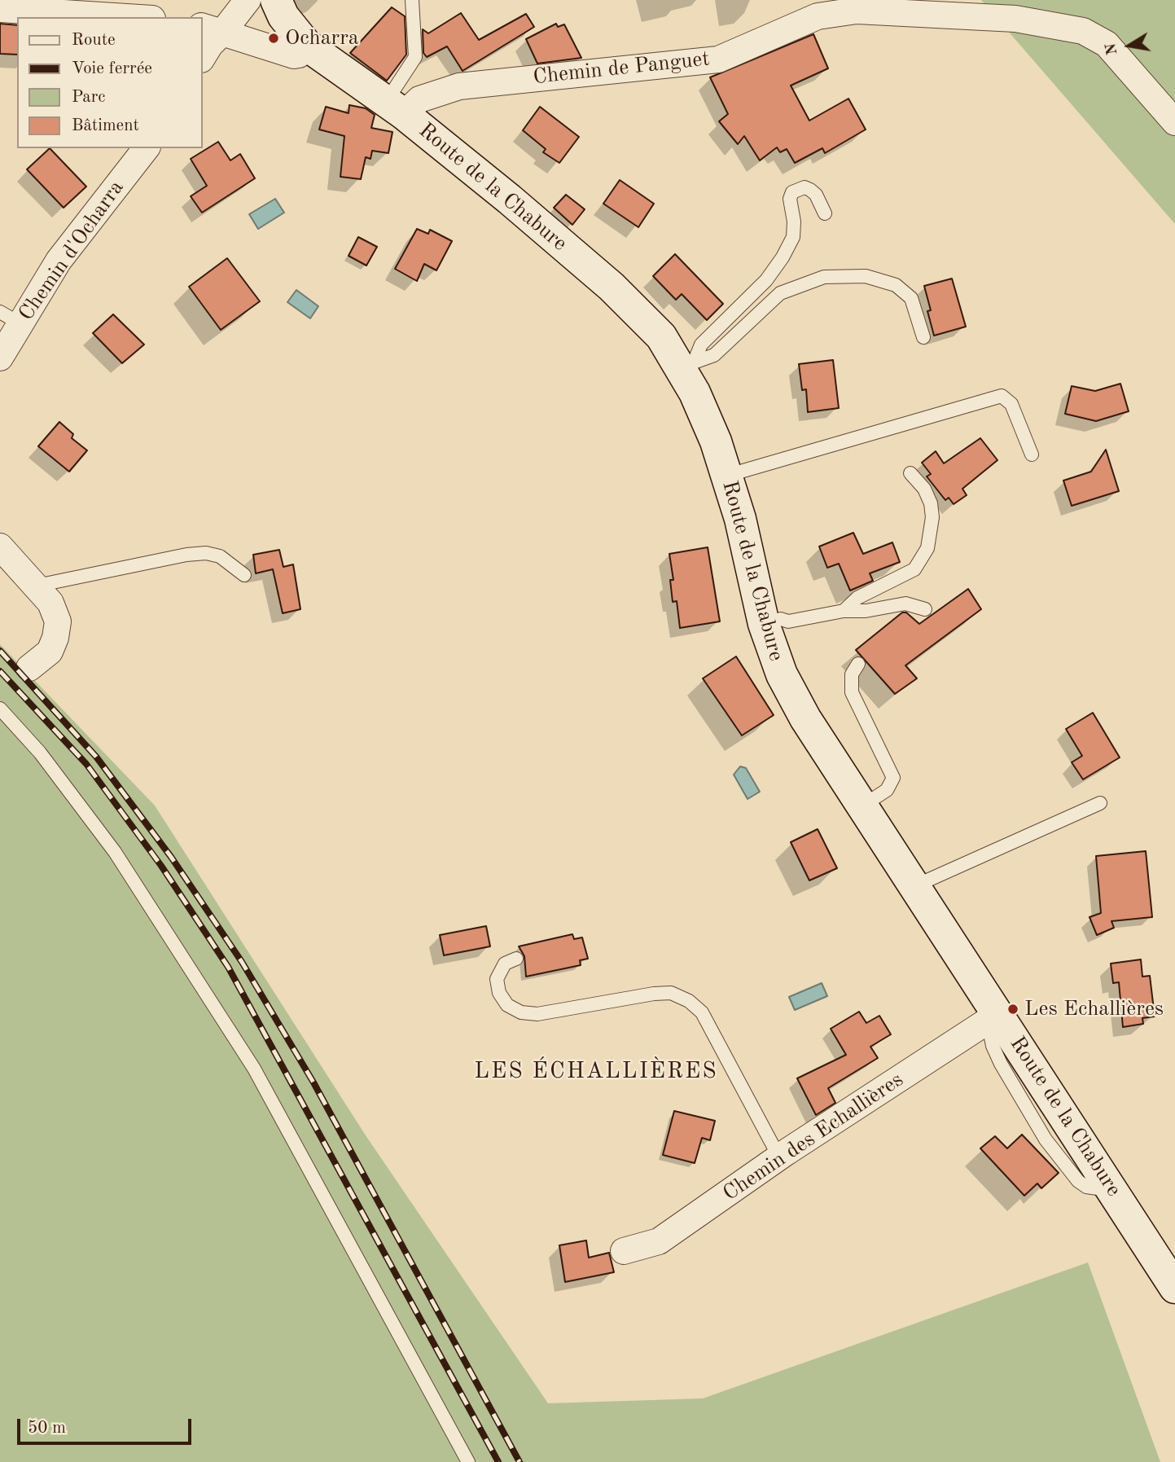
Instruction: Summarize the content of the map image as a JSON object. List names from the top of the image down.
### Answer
{
  "streets": {
    "main road": ["Route de la Chabure"],
    "street": ["Chemin de Panguet", "Chemin d'Ocharra", "Chemin des Echallières"]
  },
  "crossings": [
    ["Chemin de Panguet", "Route de la Chabure"],
    ["Route de la Chabure", "Chemin des Echallières"]
  ],
  "districts": ["LES ÉCHALLIÈRES"],
  "places": ["Ocharra", "Les Echallières"],
  "legend": [
    "Route",
    "Voie ferrée",
    "Parc",
    "Bâtiment"
  ],
  "scale_bar": "50 m",
  "north": "left"
}
